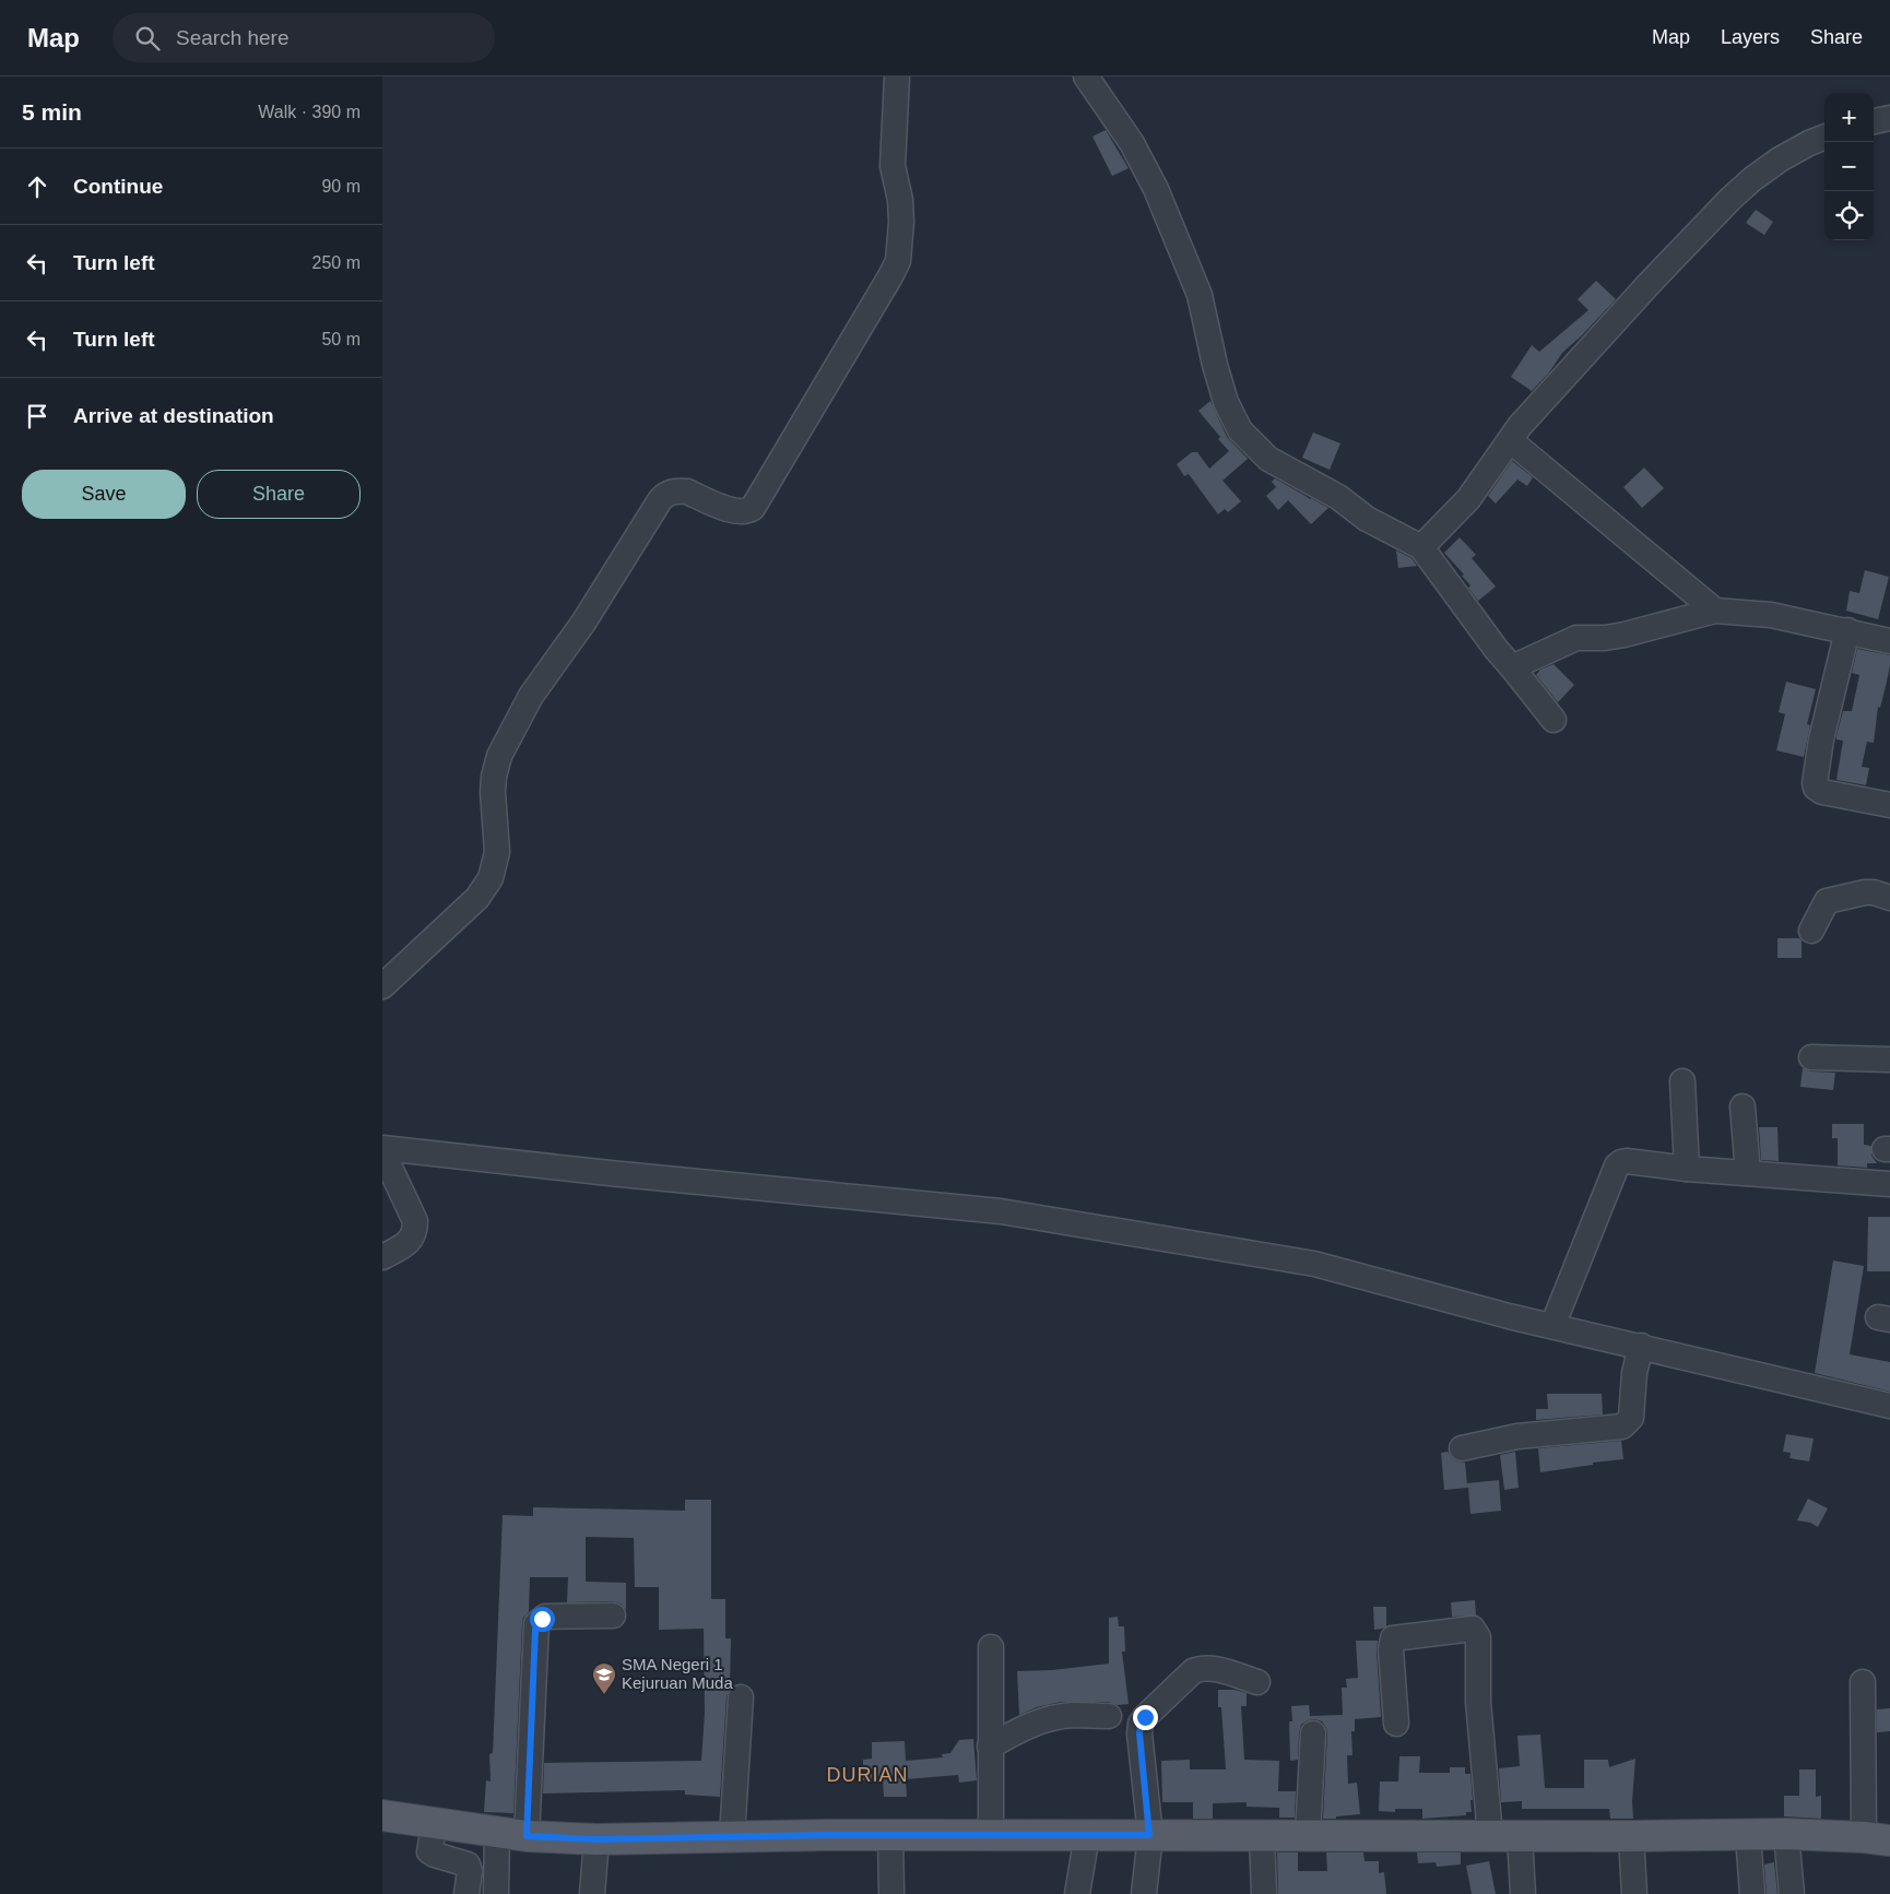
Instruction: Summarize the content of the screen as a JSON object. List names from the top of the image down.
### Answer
{
  "districts": ["DURIAN"],
  "places": {
    "school or university": ["SMA Negeri 1 Kejuruan Muda"]
  },
  "page": {
    "header": "Map",
    "search": "Search here",
    "nav": ["Map", "Layers", "Share"],
    "heading": ["5 min", "Walk · 390 m"],
    "map_buttons": ["+", "−"],
    "list": [
      ["Continue", "90 m"],
      ["Turn left", "250 m"],
      ["Turn left", "50 m"],
      "Arrive at destination"
    ],
    "buttons": ["Save", "Share"]
  }
}
